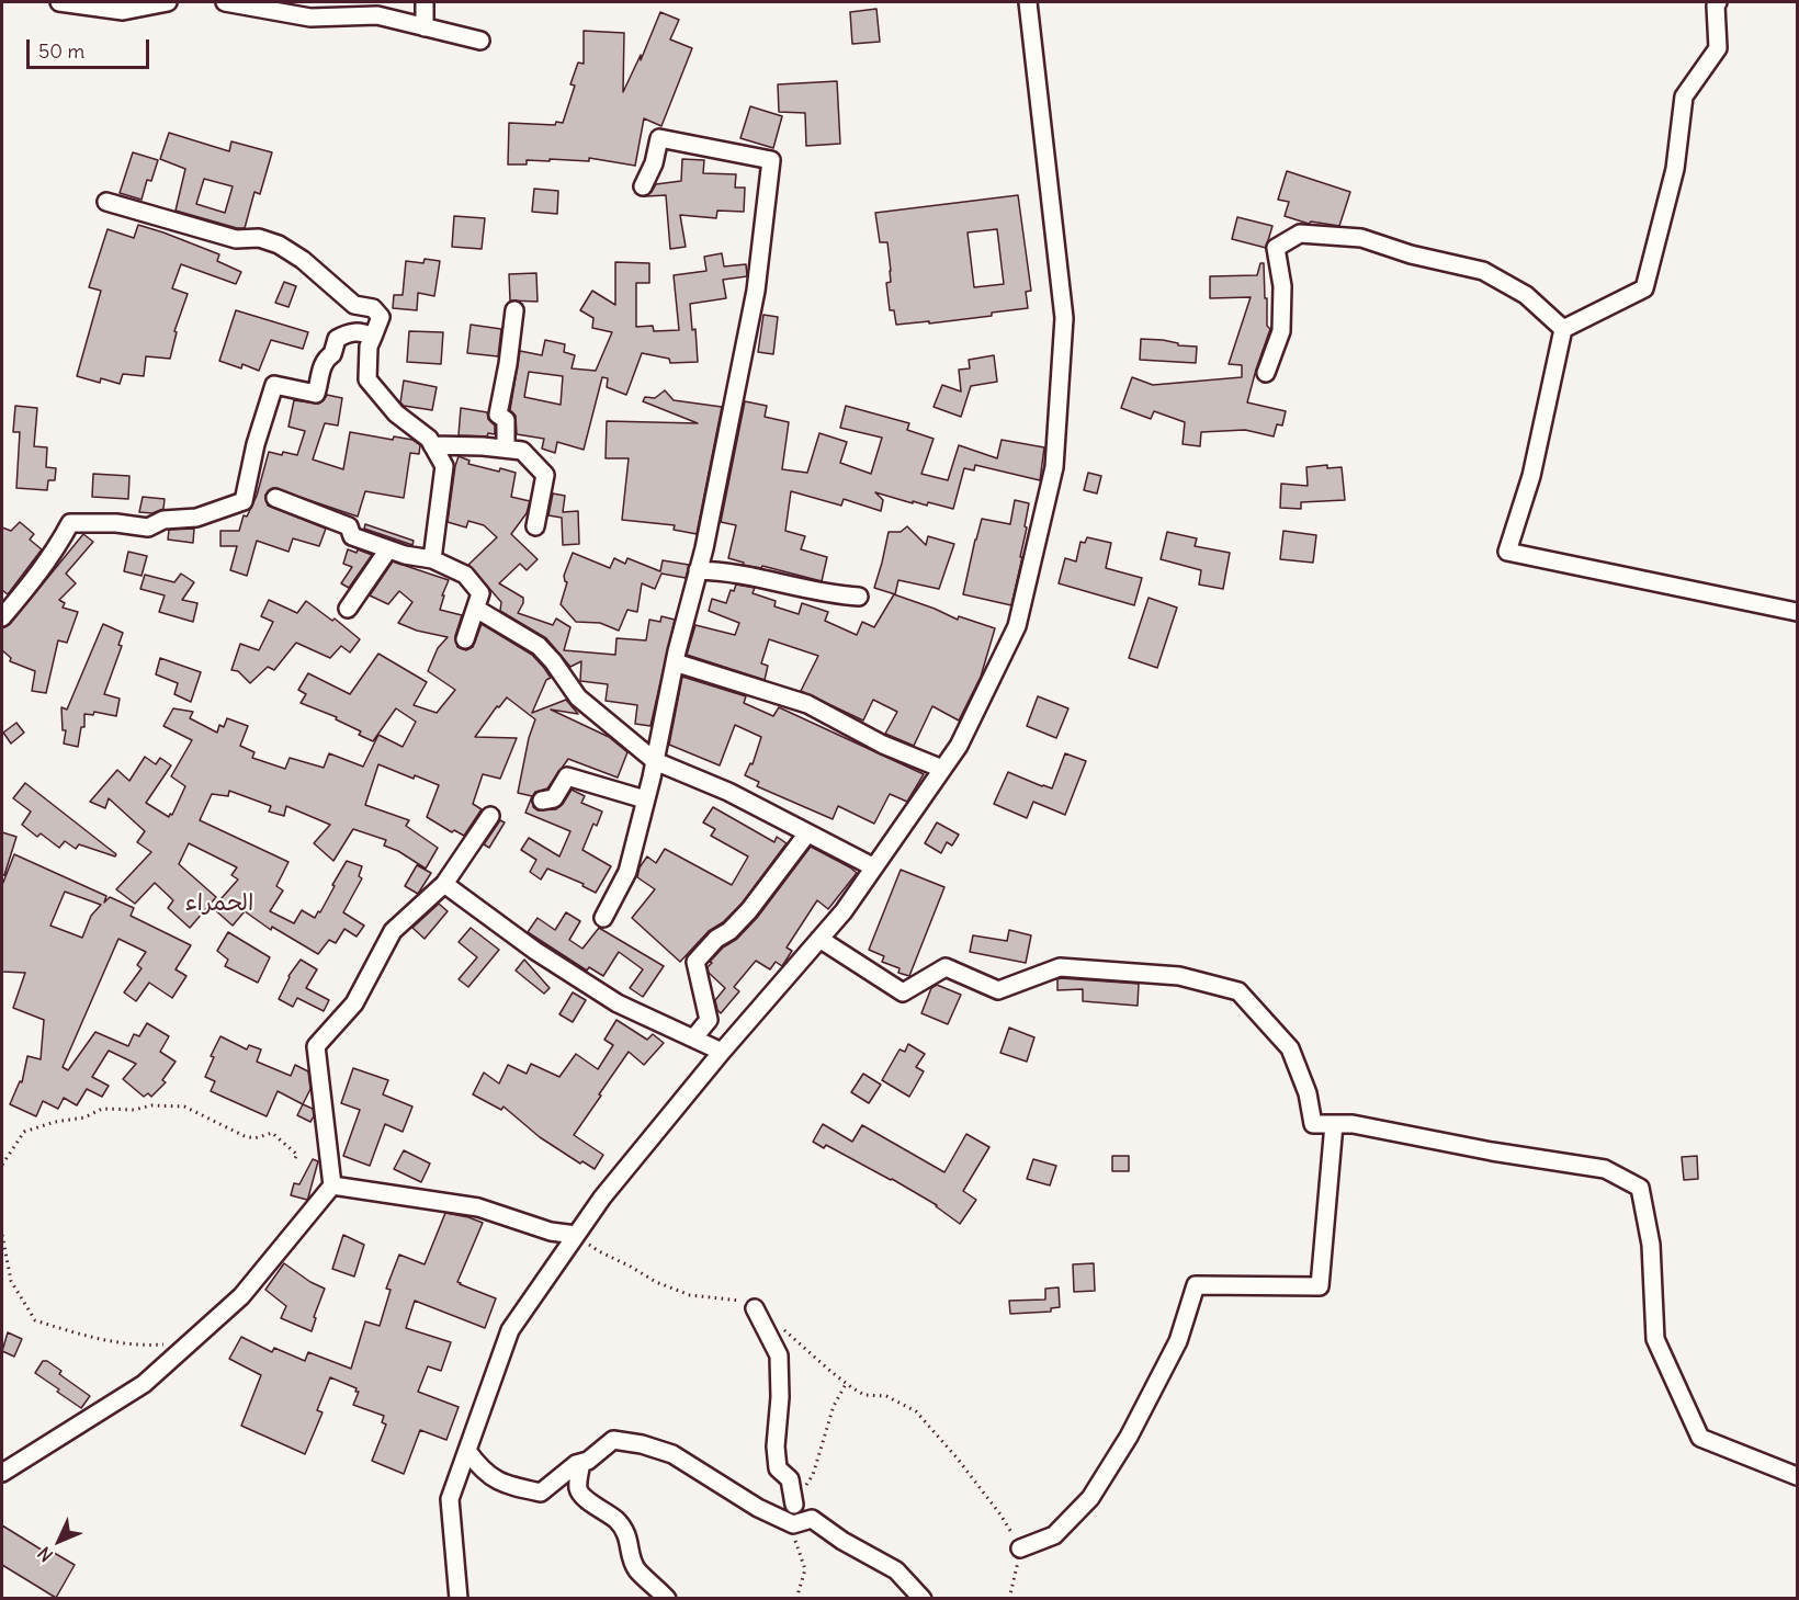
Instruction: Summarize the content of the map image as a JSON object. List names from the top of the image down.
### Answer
{
  "districts": ["الحمراء"],
  "scale_bar": "50 m",
  "north": "bottom left"
}
